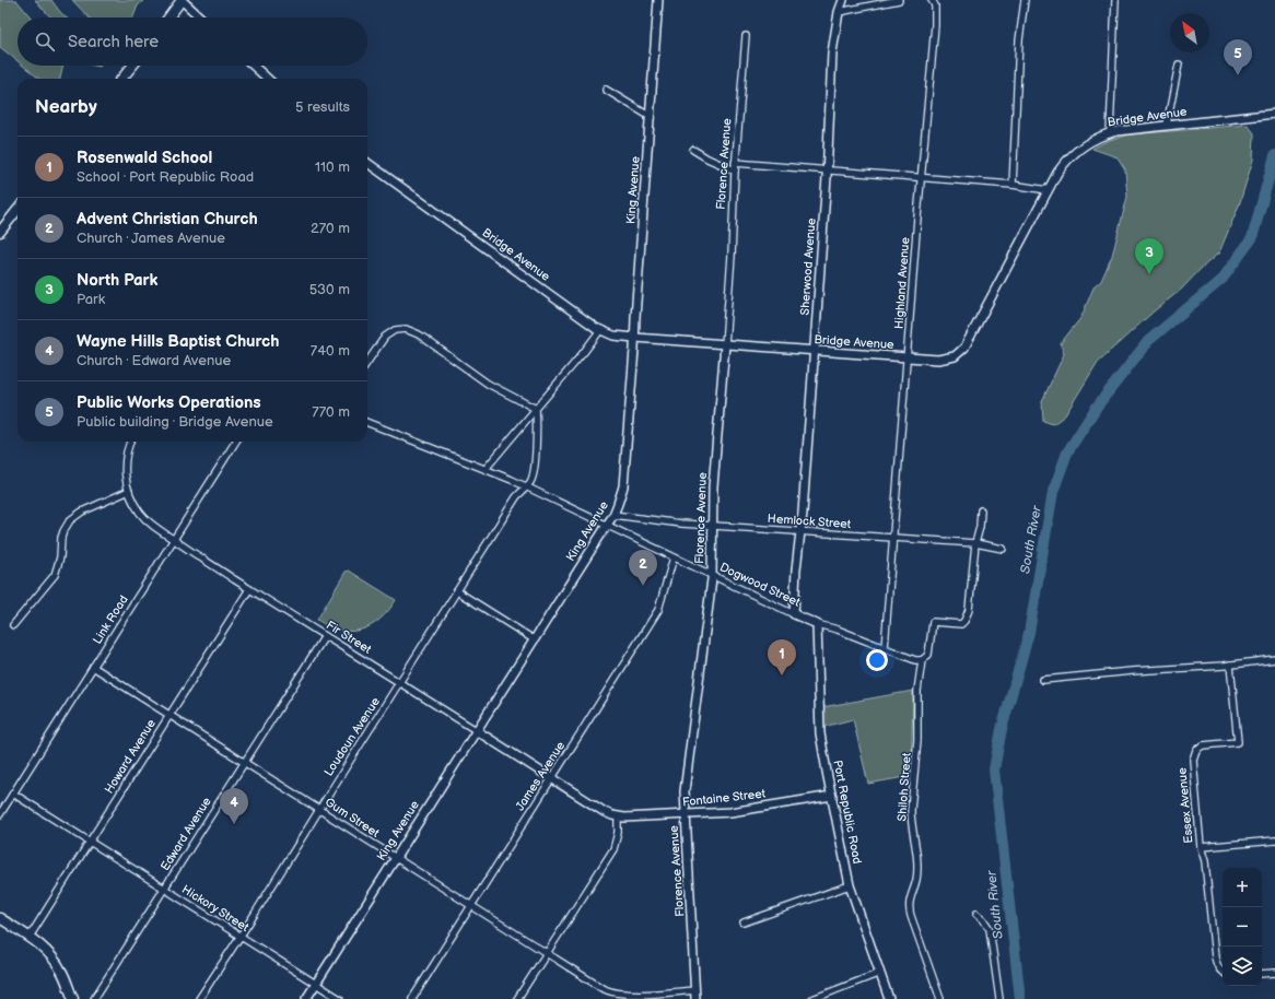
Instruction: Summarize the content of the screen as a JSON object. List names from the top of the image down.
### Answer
{
  "streets": {
    "street": [
      "Bridge Avenue",
      "Florence Avenue",
      "King Avenue",
      "Sherwood Avenue",
      "Highland Avenue",
      "Hemlock Street",
      "Dogwood Street",
      "Link Road",
      "Fir Street",
      "Loudoun Avenue",
      "Howard Avenue",
      "James Avenue",
      "Shiloh Street",
      "Fontaine Street",
      "Essex Avenue",
      "Port Republic Road",
      "Gum Street",
      "Edward Avenue",
      "Hickory Street"
    ]
  },
  "crossings": [
    ["Bridge Avenue", "Florence Avenue"],
    ["Bridge Avenue", "King Avenue"],
    ["Bridge Avenue", "Sherwood Avenue"],
    ["Bridge Avenue", "Highland Avenue"],
    ["Florence Avenue", "Hemlock Street"],
    ["Florence Avenue", "Dogwood Street"],
    ["Florence Avenue", "Fontaine Street"],
    ["Florence Avenue", "Gum Street"],
    ["King Avenue", "Hemlock Street"],
    ["King Avenue", "Dogwood Street"],
    ["King Avenue", "Fir Street"],
    ["King Avenue", "Gum Street"],
    ["King Avenue", "Hickory Street"],
    ["Sherwood Avenue", "Hemlock Street"],
    ["Sherwood Avenue", "Dogwood Street"],
    ["Highland Avenue", "Hemlock Street"],
    ["Highland Avenue", "Dogwood Street"],
    ["Hemlock Street", "Shiloh Street"],
    ["Dogwood Street", "Loudoun Avenue"],
    ["Dogwood Street", "James Avenue"],
    ["Dogwood Street", "Port Republic Road"],
    ["Link Road", "Fir Street"],
    ["Link Road", "Gum Street"],
    ["Link Road", "Hickory Street"],
    ["Fir Street", "Loudoun Avenue"],
    ["Fir Street", "Howard Avenue"],
    ["Fir Street", "James Avenue"],
    ["Fir Street", "Fontaine Street"],
    ["Fir Street", "Edward Avenue"],
    ["Loudoun Avenue", "Gum Street"],
    ["Loudoun Avenue", "Hickory Street"],
    ["Howard Avenue", "Gum Street"],
    ["Howard Avenue", "Hickory Street"],
    ["James Avenue", "Gum Street"],
    ["Fontaine Street", "Port Republic Road"],
    ["Gum Street", "Edward Avenue"],
    ["Edward Avenue", "Hickory Street"]
  ],
  "water": ["South River"],
  "north": "top left",
  "page": {
    "search": "Search here",
    "pins": [
      "5",
      "3",
      "2",
      "1",
      "4"
    ],
    "heading": ["Nearby", "5 results"],
    "list": [
      {
        "mark": "1",
        "name": "Rosenwald School",
        "note": "School · Port Republic Road",
        "value": "110 m"
      },
      {
        "mark": "2",
        "name": "Advent Christian Church",
        "note": "Church · James Avenue",
        "value": "270 m"
      },
      {
        "mark": "3",
        "name": "North Park",
        "note": "Park",
        "value": "530 m"
      },
      {
        "mark": "4",
        "name": "Wayne Hills Baptist Church",
        "note": "Church · Edward Avenue",
        "value": "740 m"
      },
      {
        "mark": "5",
        "name": "Public Works Operations",
        "note": "Public building · Bridge Avenue",
        "value": "770 m"
      }
    ],
    "map_buttons": ["+", "−"]
  }
}
